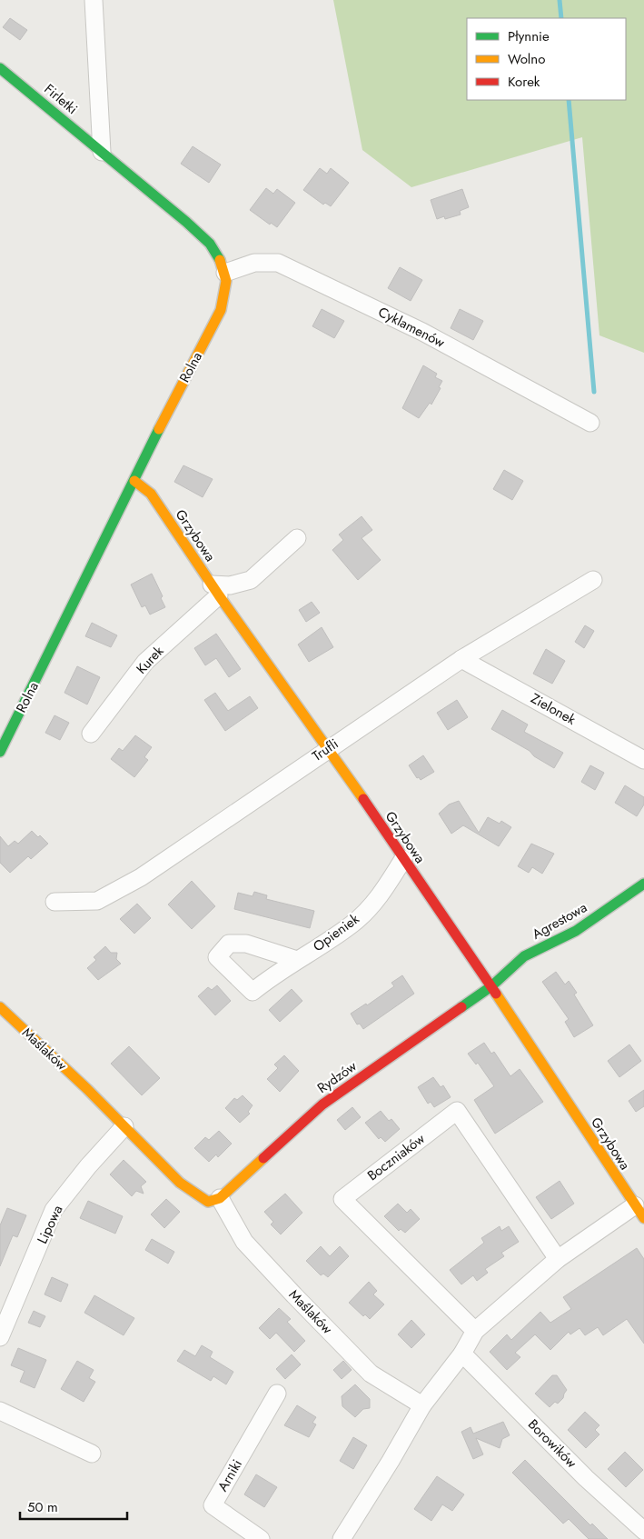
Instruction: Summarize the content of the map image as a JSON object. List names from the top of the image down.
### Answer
{
  "streets": {
    "street": [
      "Firletki",
      "Cyklamenów",
      "Rolna",
      "Grzybowa",
      "Kurek",
      "Zielonek",
      "Trufli",
      "Agrestowa",
      "Opieniek",
      "Maślaków",
      "Rydzów",
      "Boczniaków",
      "Lipowa",
      "Borowików",
      "Arniki"
    ]
  },
  "crossings": [
    ["Firletki", "Rolna"],
    ["Cyklamenów", "Rolna"],
    ["Rolna", "Grzybowa"],
    ["Grzybowa", "Kurek"],
    ["Grzybowa", "Trufli"],
    ["Grzybowa", "Agrestowa"],
    ["Grzybowa", "Opieniek"],
    ["Grzybowa", "Rydzów"],
    ["Zielonek", "Trufli"],
    ["Agrestowa", "Rydzów"],
    ["Maślaków", "Rydzów"],
    ["Maślaków", "Lipowa"]
  ],
  "legend": ["Płynnie", "Wolno", "Korek"],
  "scale_bar": "50 m"
}
